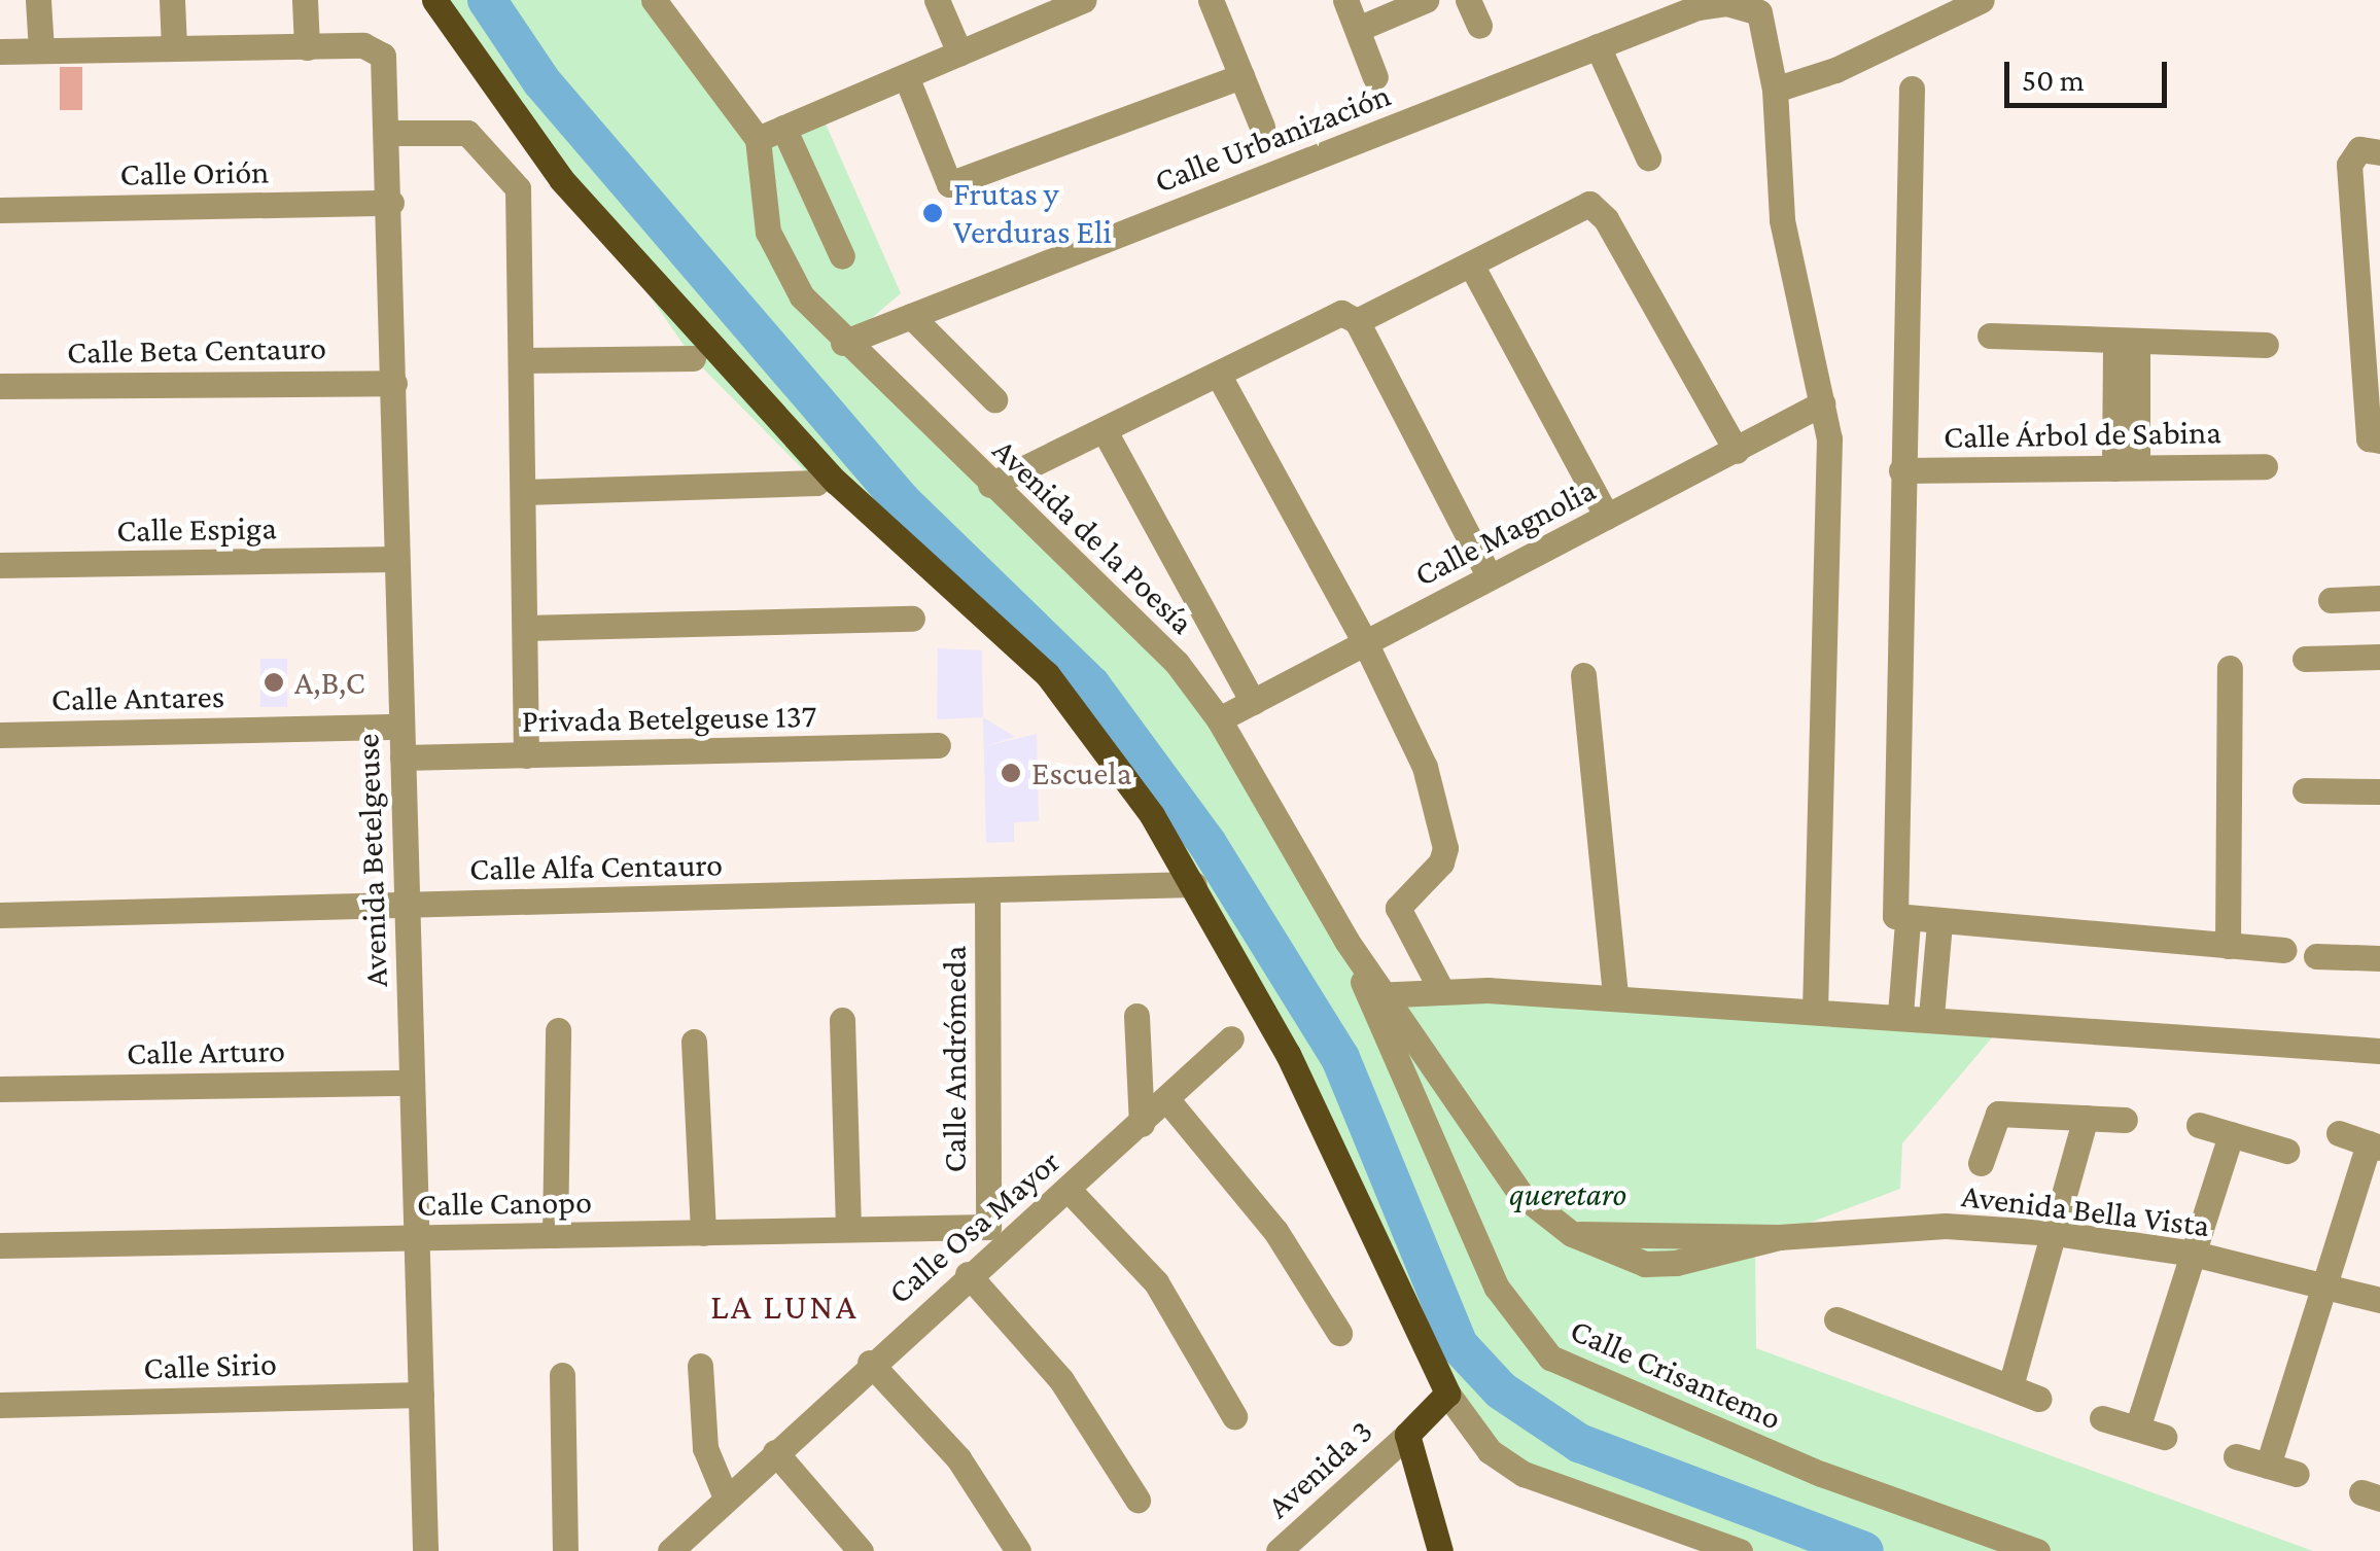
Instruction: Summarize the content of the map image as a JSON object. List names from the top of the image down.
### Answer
{
  "streets": {
    "street": [
      "Calle Urbanización",
      "Calle Orión",
      "Calle Beta Centauro",
      "Calle Árbol de Sabina",
      "Calle Espiga",
      "Calle Magnolia",
      "Avenida de la Poesía",
      "Calle Antares",
      "Privada Betelgeuse 137",
      "Avenida Betelgeuse",
      "Calle Alfa Centauro",
      "Calle Arturo",
      "Calle Andrómeda",
      "Calle Canopo",
      "Avenida Bella Vista",
      "Calle Osa Mayor",
      "Calle Sirio",
      "Calle Crisantemo",
      "Avenida 3"
    ]
  },
  "crossings": [
    ["Calle Urbanización", "Avenida de la Poesía"],
    ["Calle Orión", "Avenida Betelgeuse"],
    ["Calle Beta Centauro", "Avenida Betelgeuse"],
    ["Calle Espiga", "Avenida Betelgeuse"],
    ["Calle Magnolia", "Avenida de la Poesía"],
    ["Avenida de la Poesía", "Avenida Bella Vista"],
    ["Avenida de la Poesía", "Calle Crisantemo"],
    ["Calle Antares", "Avenida Betelgeuse"],
    ["Privada Betelgeuse 137", "Avenida Betelgeuse"],
    ["Avenida Betelgeuse", "Calle Alfa Centauro"],
    ["Avenida Betelgeuse", "Calle Arturo"],
    ["Avenida Betelgeuse", "Calle Canopo"],
    ["Avenida Betelgeuse", "Calle Sirio"],
    ["Calle Alfa Centauro", "Calle Andrómeda"],
    ["Calle Andrómeda", "Calle Canopo"],
    ["Calle Andrómeda", "Calle Osa Mayor"],
    ["Calle Canopo", "Calle Osa Mayor"],
    ["Avenida Bella Vista", "Calle Crisantemo"]
  ],
  "districts": ["LA LUNA"],
  "parks": ["queretaro"],
  "places": ["Frutas y Verduras Eli", "A,B,C", "Escuela"],
  "scale_bar": "50 m"
}
